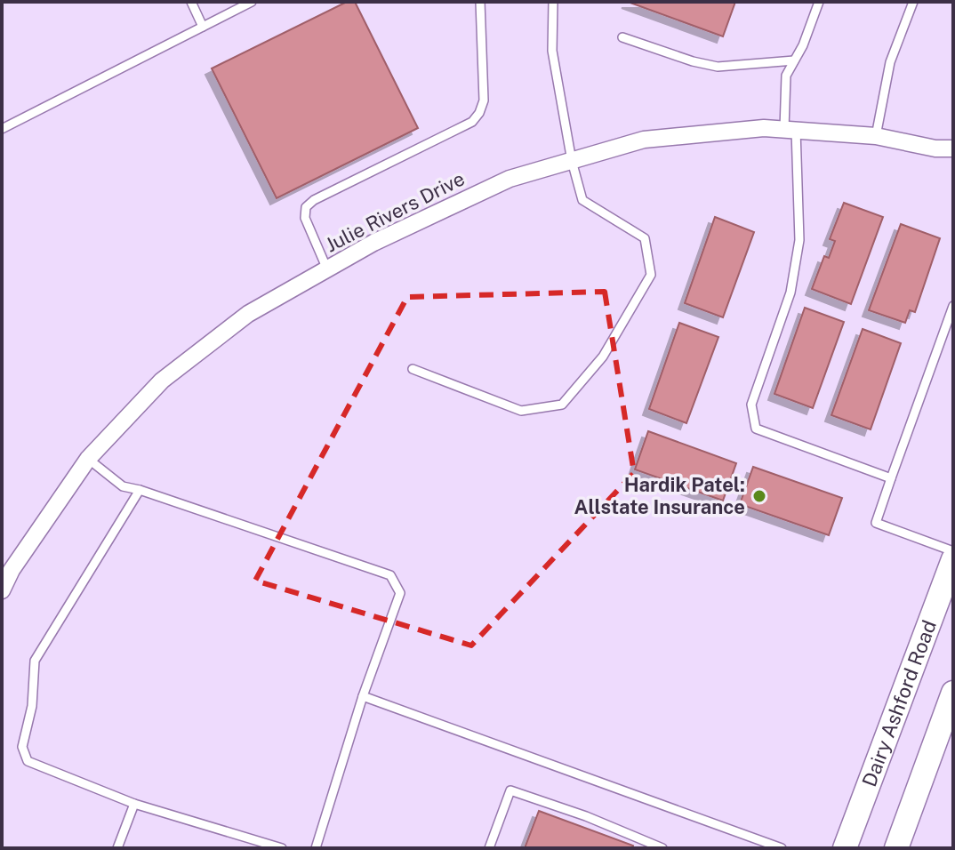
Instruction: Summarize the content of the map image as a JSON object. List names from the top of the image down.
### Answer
{
  "streets": {
    "main road": ["Dairy Ashford Road"],
    "street": ["Julie Rivers Drive"]
  },
  "places": ["Hardik Patel: Allstate Insurance"]
}
